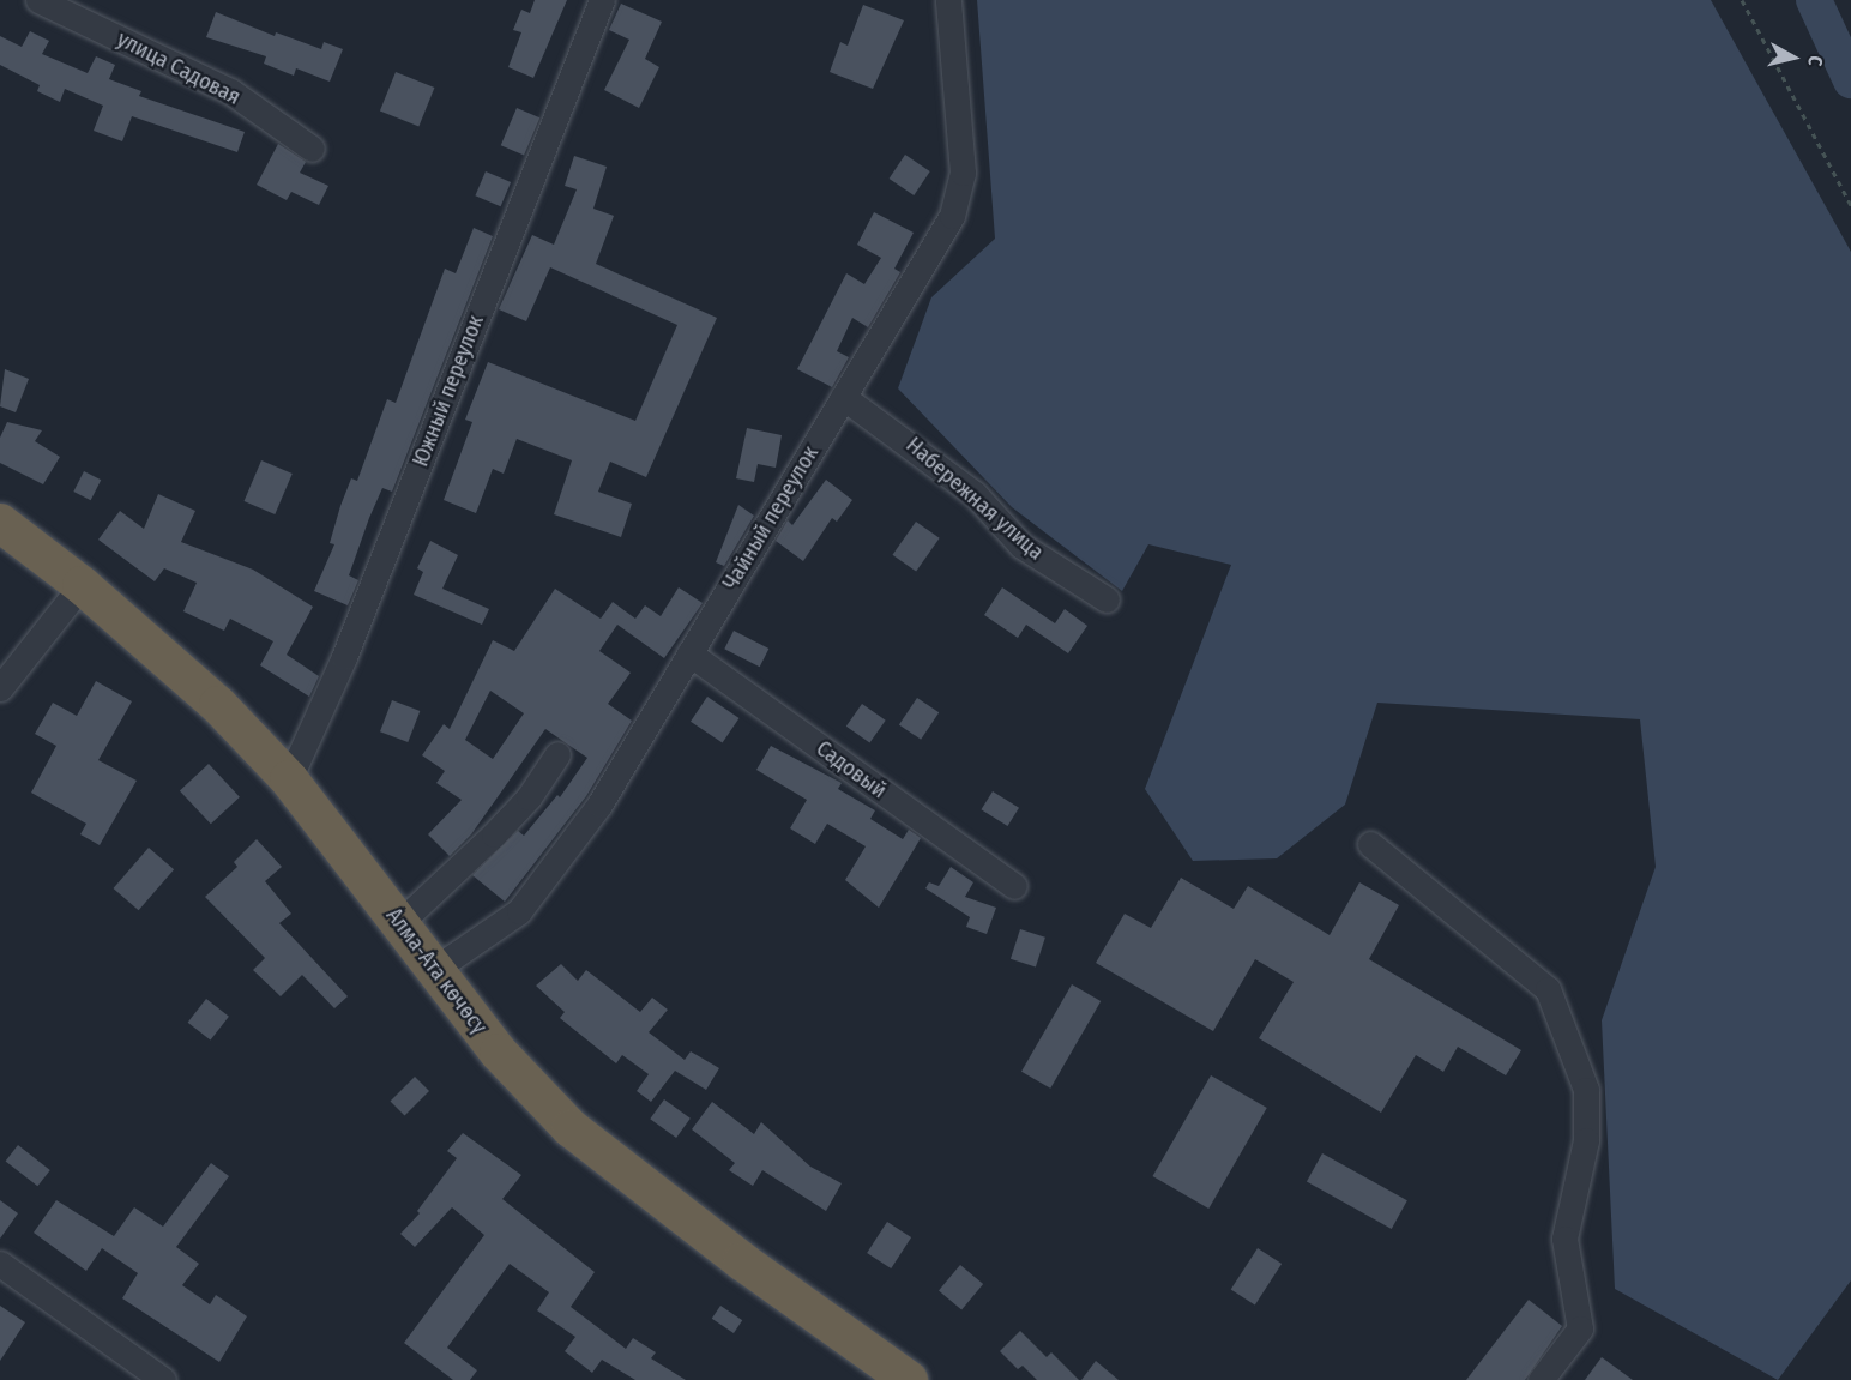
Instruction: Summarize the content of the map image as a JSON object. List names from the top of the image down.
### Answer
{
  "streets": {
    "highway": ["Алма-Ата көчөсү"],
    "street": [
      "улица Садовая",
      "Южный переулок",
      "Набережная улица",
      "Чайный переулок",
      "Садовый"
    ]
  },
  "crossings": [
    ["Южный переулок", "Алма-Ата көчөсү"],
    ["Набережная улица", "Чайный переулок"],
    ["Чайный переулок", "Садовый"],
    ["Чайный переулок", "Алма-Ата көчөсү"]
  ],
  "north": "right"
}
